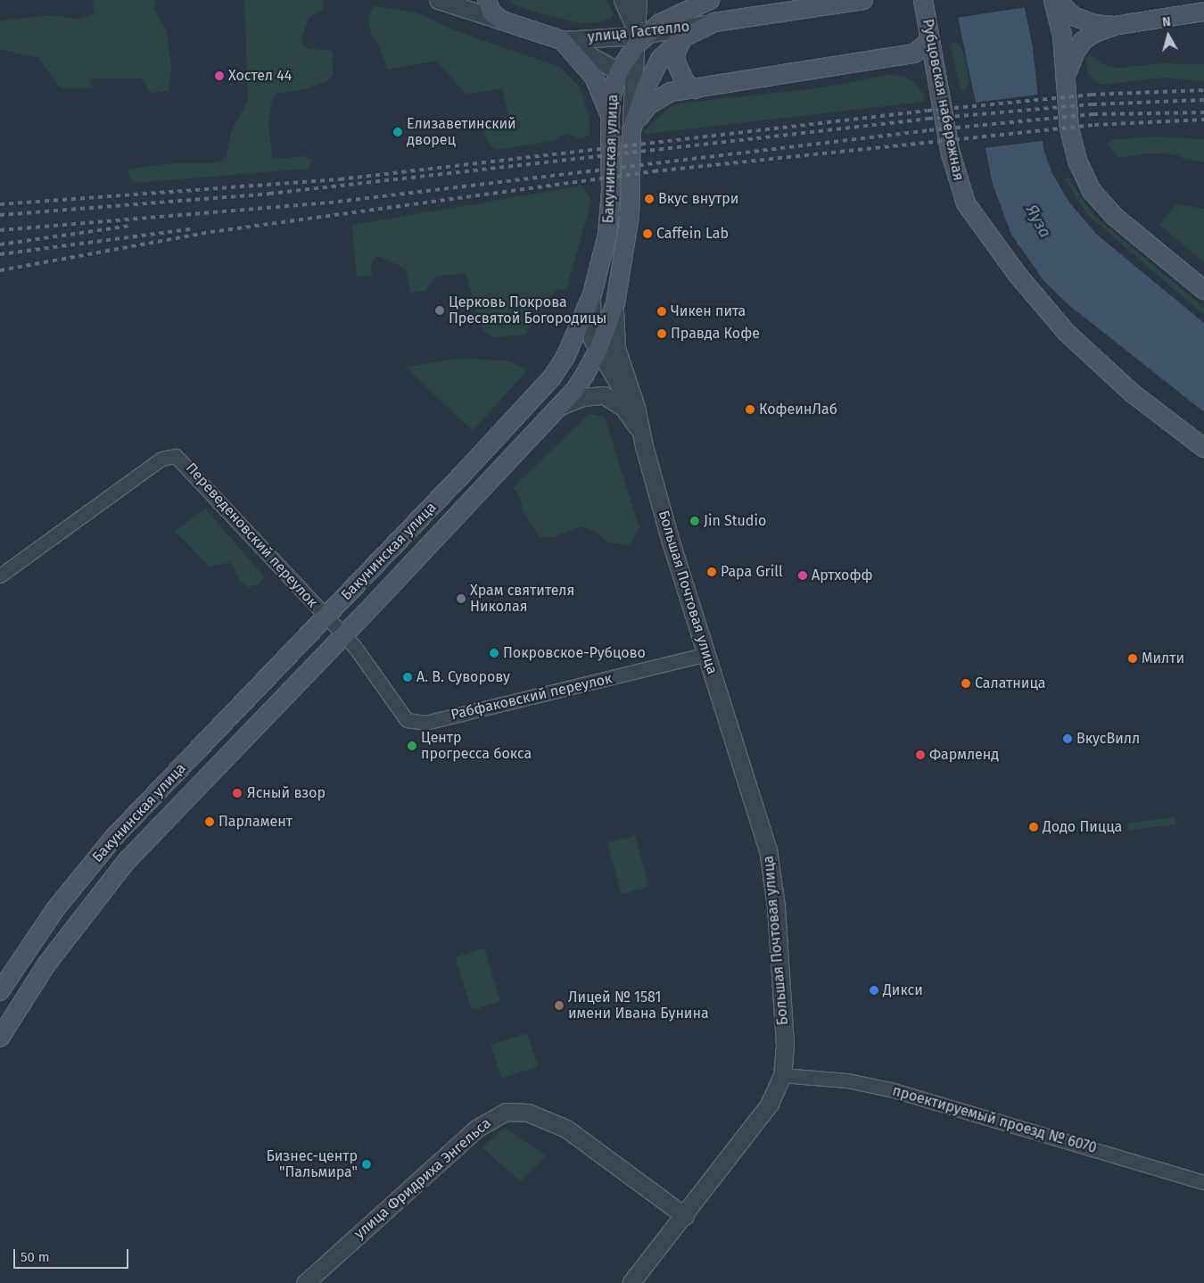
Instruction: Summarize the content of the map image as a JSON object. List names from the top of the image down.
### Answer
{
  "streets": {
    "main road": ["улица Гастелло", "Рубцовская набережная", "Бакунинская улица"],
    "street": [
      "Переведеновский переулок",
      "Большая Почтовая улица",
      "Рабфаковский переулок",
      "проектируемый проезд № 6070",
      "улица Фридриха Энгельса"
    ]
  },
  "crossings": [
    ["улица Гастелло", "Бакунинская улица"],
    ["Бакунинская улица", "Переведеновский переулок"],
    ["Бакунинская улица", "Большая Почтовая улица"],
    ["Бакунинская улица", "Рабфаковский переулок"],
    ["Переведеновский переулок", "Рабфаковский переулок"],
    ["Большая Почтовая улица", "Рабфаковский переулок"],
    ["Большая Почтовая улица", "проектируемый проезд № 6070"],
    ["Большая Почтовая улица", "улица Фридриха Энгельса"]
  ],
  "water": ["Яуза"],
  "places": [
    "Хостел 44",
    "Елизаветинский дворец",
    "Вкус внутри",
    "Caffein Lab",
    "Церковь Покрова Пресвятой Богородицы",
    "Чикен пита",
    "Правда Кофе",
    "КофеинЛаб",
    "Jin Studio",
    "Papa Grill",
    "Артхофф",
    "Храм святителя Николая",
    "Покровское-Рубцово",
    "Милти",
    "А. В. Суворову",
    "Салатница",
    "ВкусВилл",
    "Центр прогресса бокса",
    "Фармленд",
    "Ясный взор",
    "Парламент",
    "Додо Пицца",
    "Дикси",
    "Лицей № 1581 имени Ивана Бунина",
    "Бизнес-центр \"Пальмира\""
  ],
  "scale_bar": "50 m",
  "north": "top"
}
